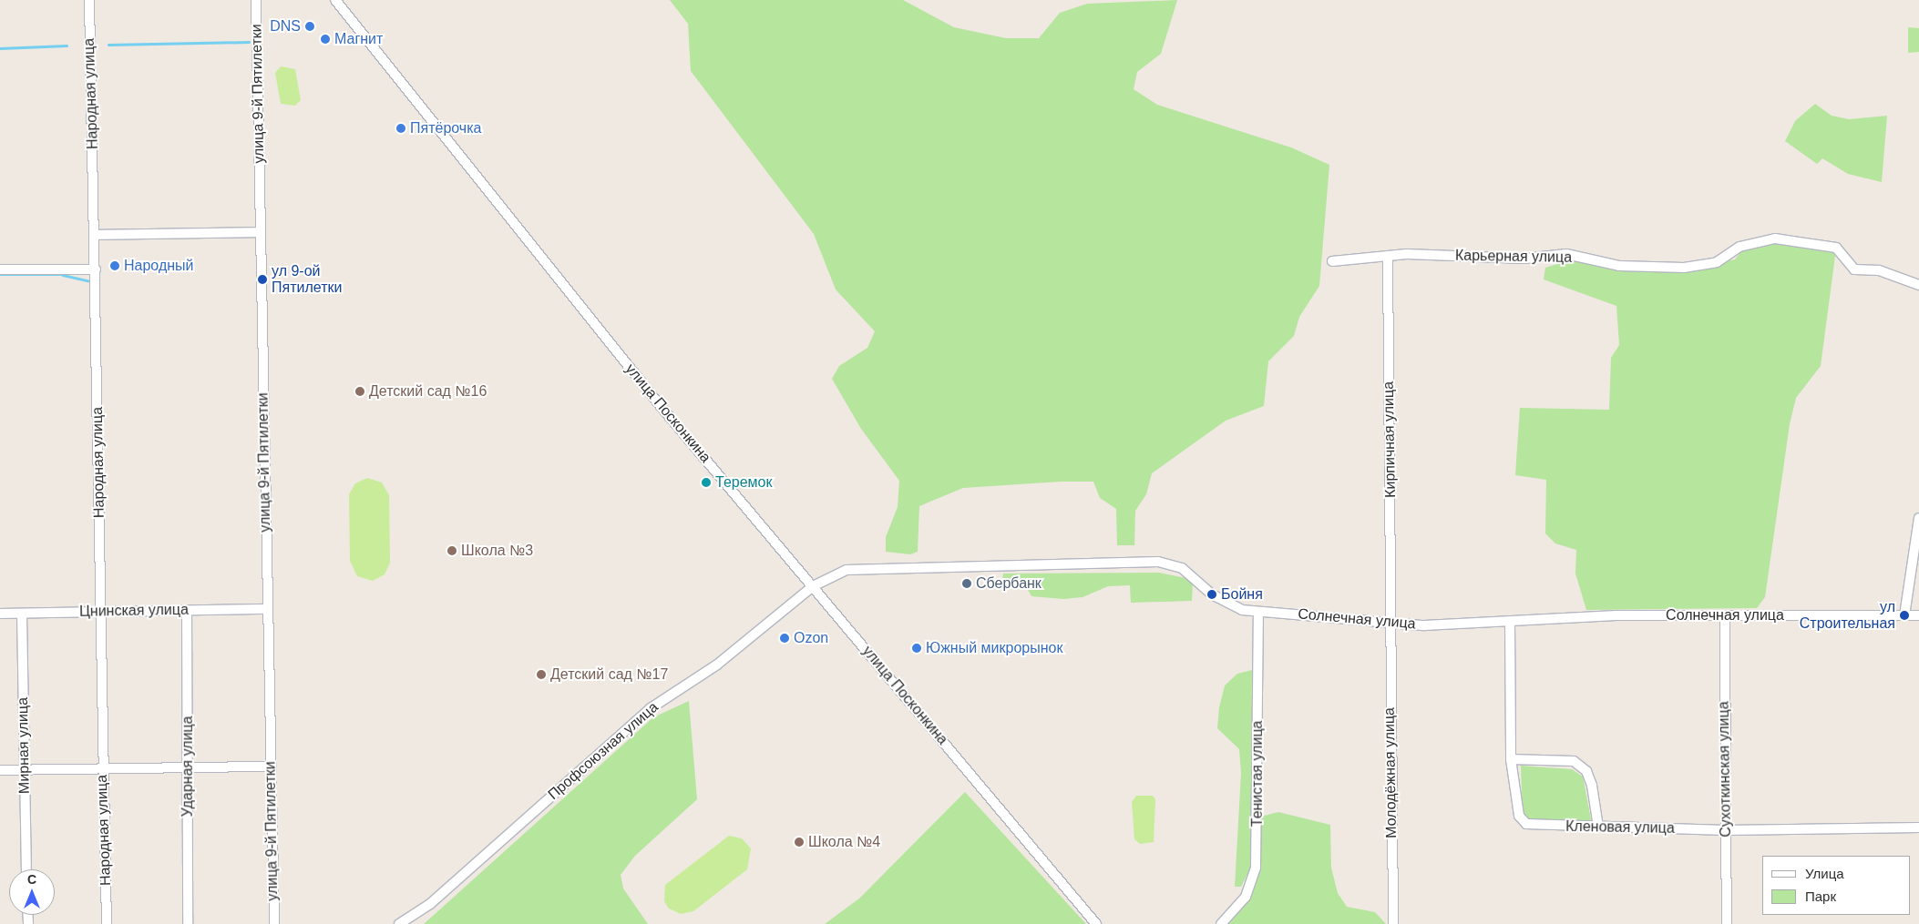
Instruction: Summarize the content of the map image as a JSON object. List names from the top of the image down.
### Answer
{
  "streets": {
    "street": [
      "Народная улица",
      "улица 9-й Пятилетки",
      "Карьерная улица",
      "улица Посконкина",
      "Кирпичная улица",
      "Цнинская улица",
      "Солнечная улица",
      "Мирная улица",
      "Профсоюзная улица",
      "Ударная улица",
      "Сухоткинская улица",
      "Молодёжная улица",
      "Тенистая улица",
      "Кленовая улица"
    ]
  },
  "crossings": [
    ["Народная улица", "Цнинская улица"],
    ["улица 9-й Пятилетки", "Цнинская улица"],
    ["Карьерная улица", "Кирпичная улица"],
    ["улица Посконкина", "Солнечная улица"],
    ["улица Посконкина", "Профсоюзная улица"],
    ["Кирпичная улица", "Солнечная улица"],
    ["Кирпичная улица", "Молодёжная улица"],
    ["Цнинская улица", "Мирная улица"],
    ["Цнинская улица", "Ударная улица"],
    ["Солнечная улица", "Профсоюзная улица"],
    ["Солнечная улица", "Сухоткинская улица"],
    ["Солнечная улица", "Молодёжная улица"],
    ["Солнечная улица", "Тенистая улица"],
    ["Солнечная улица", "Кленовая улица"],
    ["Сухоткинская улица", "Кленовая улица"]
  ],
  "places": [
    "DNS",
    "Магнит",
    "Пятёрочка",
    "Народный",
    "ул 9-ой Пятилетки",
    "Детский сад №16",
    "Теремок",
    "Школа №3",
    "Сбербанк",
    "Бойня",
    "ул Строительная",
    "Ozon",
    "Южный микрорынок",
    "Детский сад №17",
    "Школа №4"
  ],
  "legend": ["Улица", "Парк"],
  "north": "top"
}
